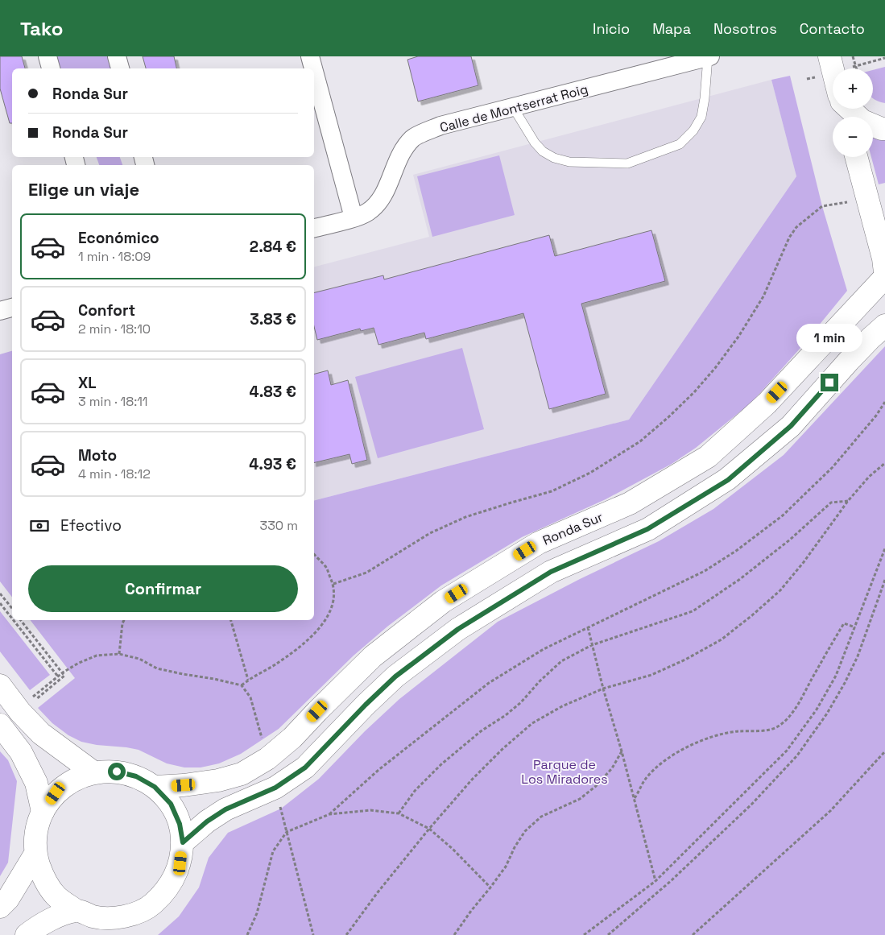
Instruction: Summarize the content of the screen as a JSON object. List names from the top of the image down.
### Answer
{
  "streets": {
    "main road": ["Ronda Sur"],
    "street": ["Calle de Montserrat Roig"]
  },
  "parks": ["Parque de Los Miradores"],
  "page": {
    "header": "Tako",
    "nav": [
      "Inicio",
      "Mapa",
      "Nosotros",
      "Contacto"
    ],
    "map_buttons": ["+", "−"],
    "banner": ["Ronda Sur", "Ronda Sur"],
    "heading": "Elige un viaje",
    "list": [
      {
        "name": "Económico",
        "note": "1 min · 18:09",
        "value": "2.84 €"
      },
      {
        "name": "Confort",
        "note": "2 min · 18:10",
        "value": "3.83 €"
      },
      {
        "name": "XL",
        "note": "3 min · 18:11",
        "value": "4.83 €"
      },
      {
        "name": "Moto",
        "note": "4 min · 18:12",
        "value": "4.93 €"
      }
    ],
    "bubble": "1 min",
    "pay": ["Efectivo", "330 m"],
    "buttons": "Confirmar"
  }
}
